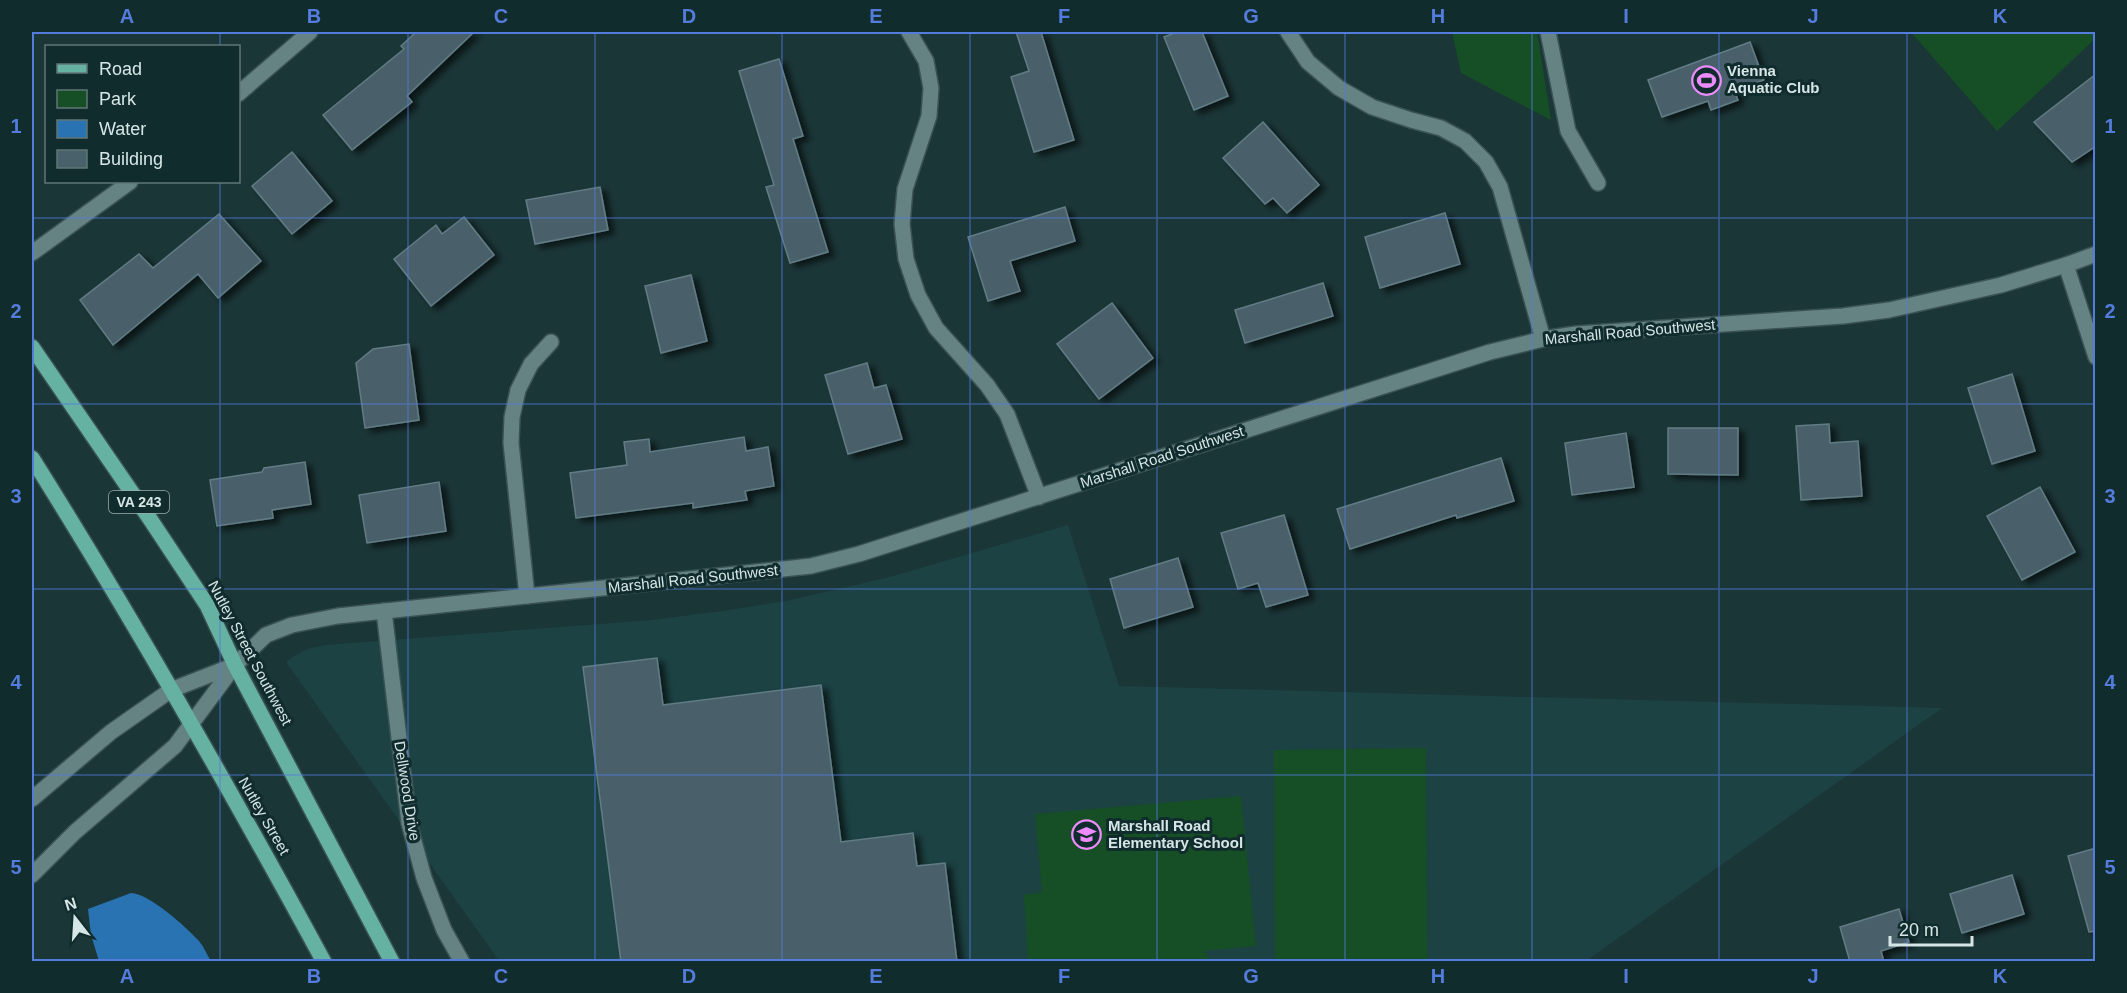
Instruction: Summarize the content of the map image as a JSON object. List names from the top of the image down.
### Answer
{
  "streets": {
    "main road": ["VA 243", "Nutley Street Southwest", "Nutley Street"],
    "street": ["Marshall Road Southwest", "Dellwood Drive"]
  },
  "crossings": [
    ["Marshall Road Southwest", "Nutley Street Southwest"],
    ["Marshall Road Southwest", "Dellwood Drive"]
  ],
  "places": {
    "sports": ["Vienna Aquatic Club"],
    "school or university": ["Marshall Road Elementary School"]
  },
  "legend": [
    "Road",
    "Park",
    "Water",
    "Building"
  ],
  "scale_bar": "20 m",
  "north": "top",
  "grid": {
    "columns": [
      "A",
      "B",
      "C",
      "D",
      "E",
      "F",
      "G",
      "H",
      "I",
      "J",
      "K"
    ],
    "rows": [
      "1",
      "2",
      "3",
      "4",
      "5"
    ]
  }
}
